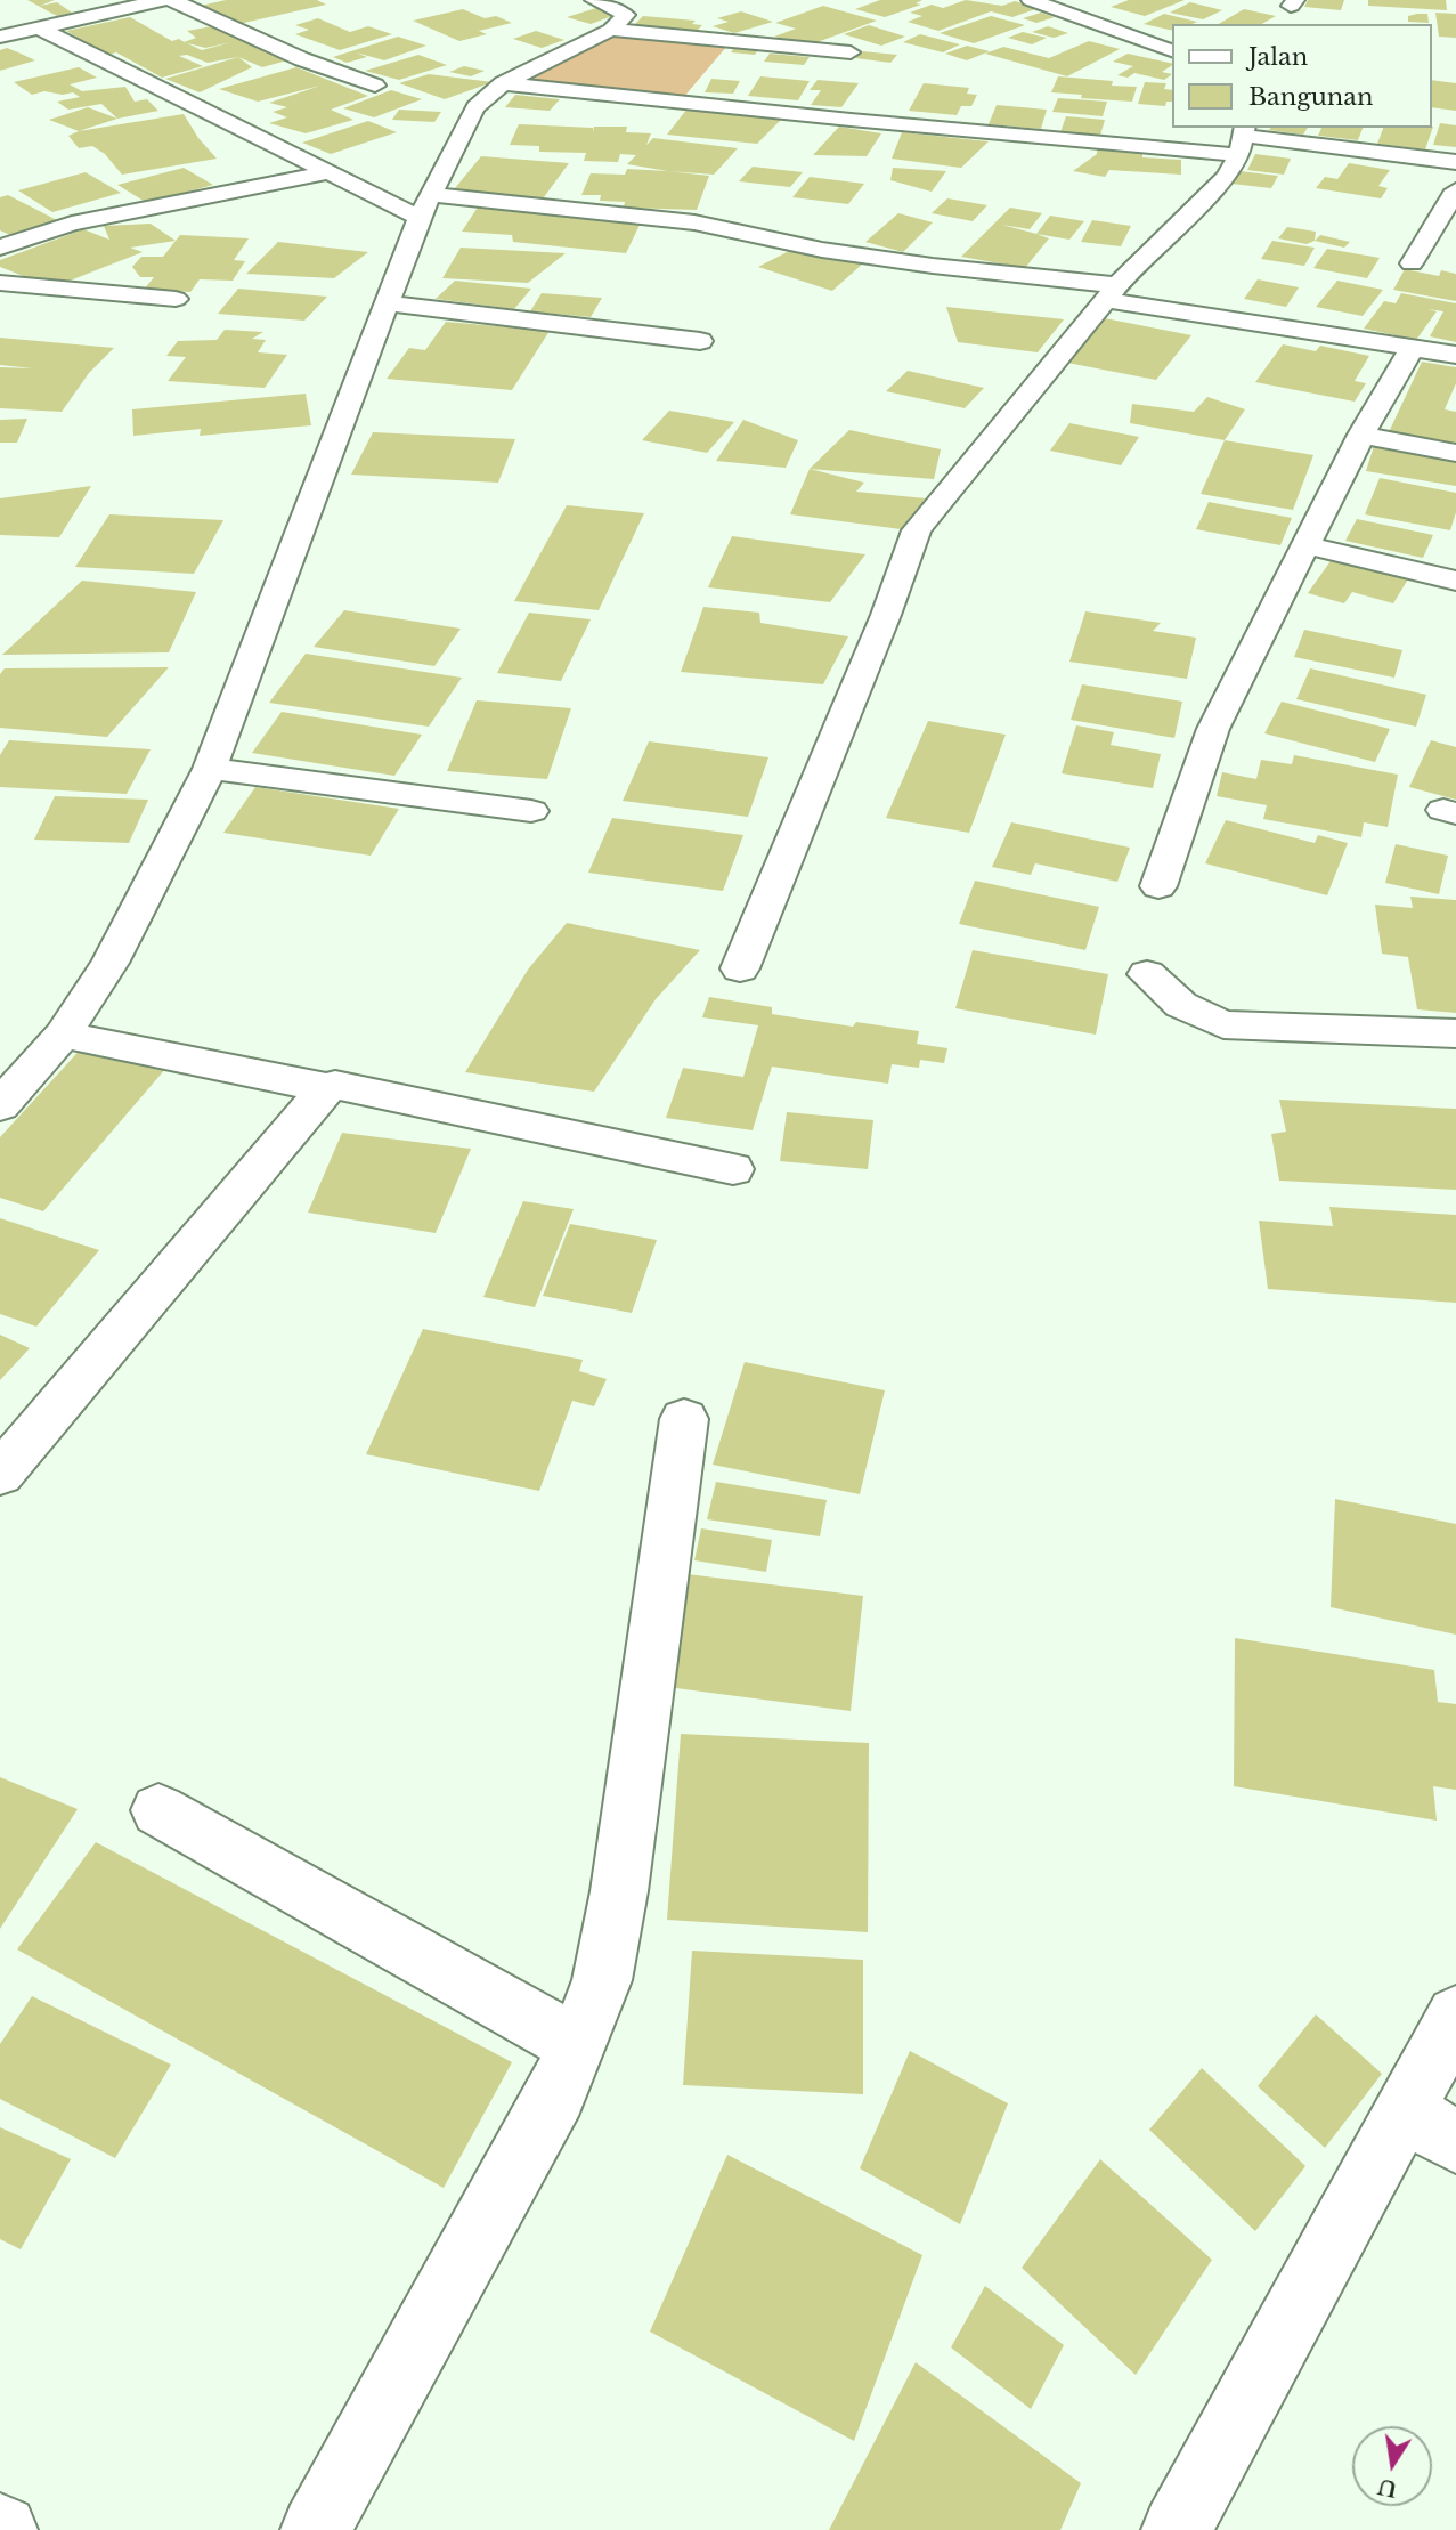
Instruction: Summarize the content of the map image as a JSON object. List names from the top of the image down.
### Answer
{
  "legend": ["Jalan", "Bangunan"],
  "north": "bottom"
}
